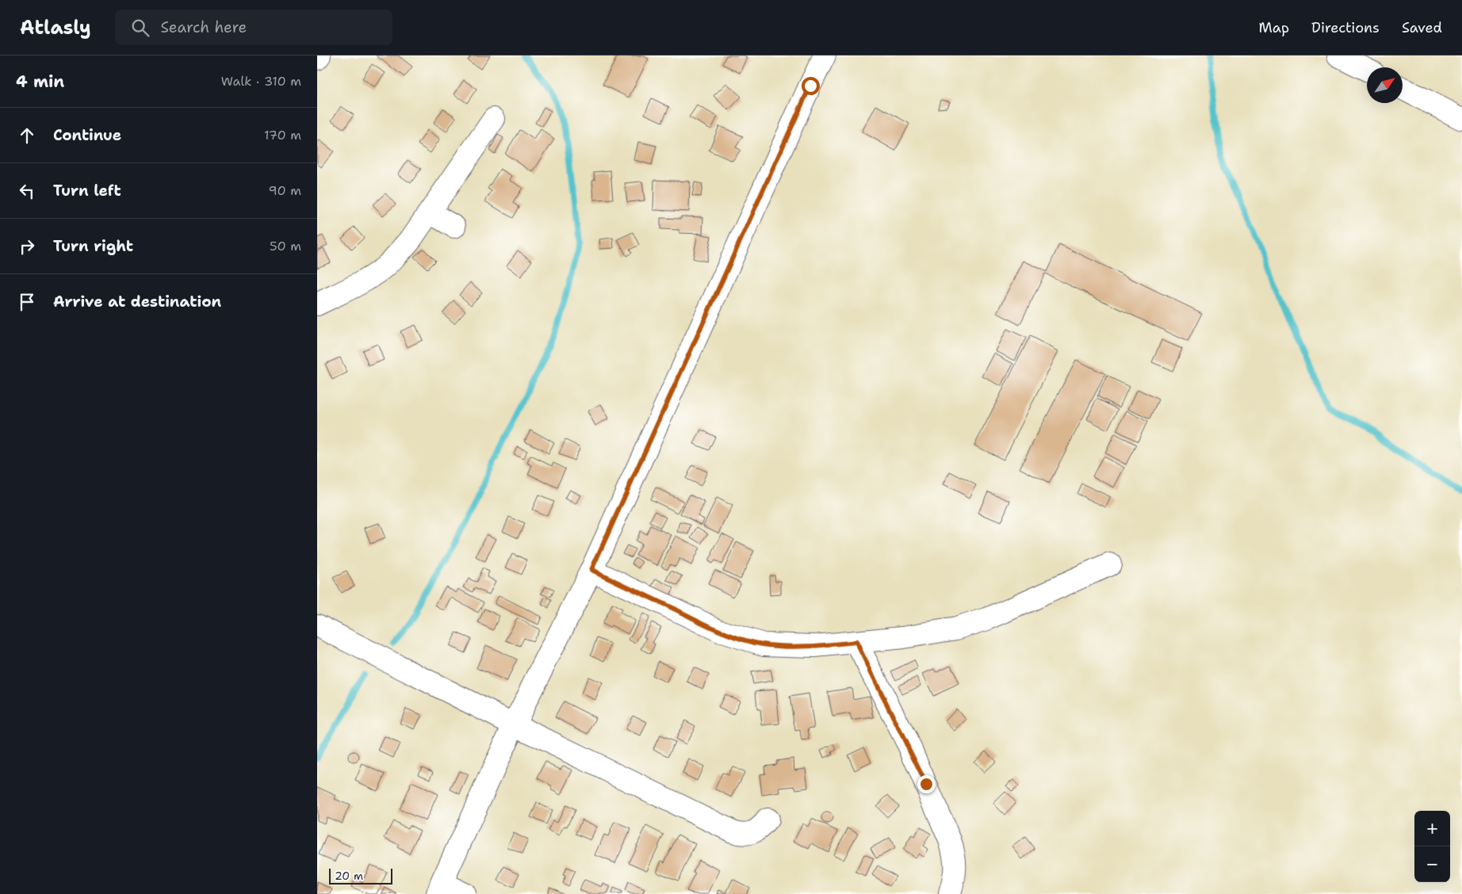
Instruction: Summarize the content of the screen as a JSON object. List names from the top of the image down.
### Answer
{
  "scale_bar": "20 m",
  "north": "top right",
  "page": {
    "header": "Atlasly",
    "search": "Search here",
    "nav": ["Map", "Directions", "Saved"],
    "heading": ["4 min", "Walk · 310 m"],
    "list": [
      ["Continue", "170 m"],
      ["Turn left", "90 m"],
      ["Turn right", "50 m"],
      "Arrive at destination"
    ],
    "map_buttons": ["+", "−"],
    "scale": "20 m"
  }
}
